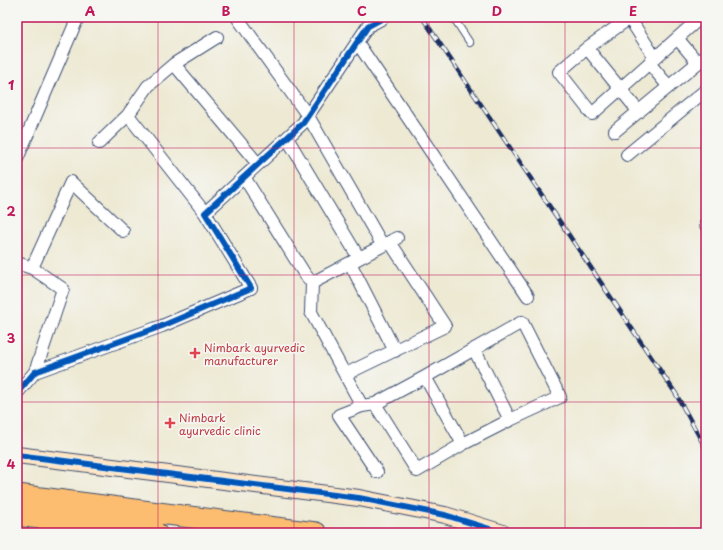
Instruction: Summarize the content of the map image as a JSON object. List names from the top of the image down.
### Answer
{
  "places": {
    "health": ["Nimbark ayurvedic manufacturer", "Nimbark ayurvedic clinic"]
  },
  "grid": {
    "columns": [
      "A",
      "B",
      "C",
      "D",
      "E"
    ],
    "rows": [
      "1",
      "2",
      "3",
      "4"
    ]
  }
}
